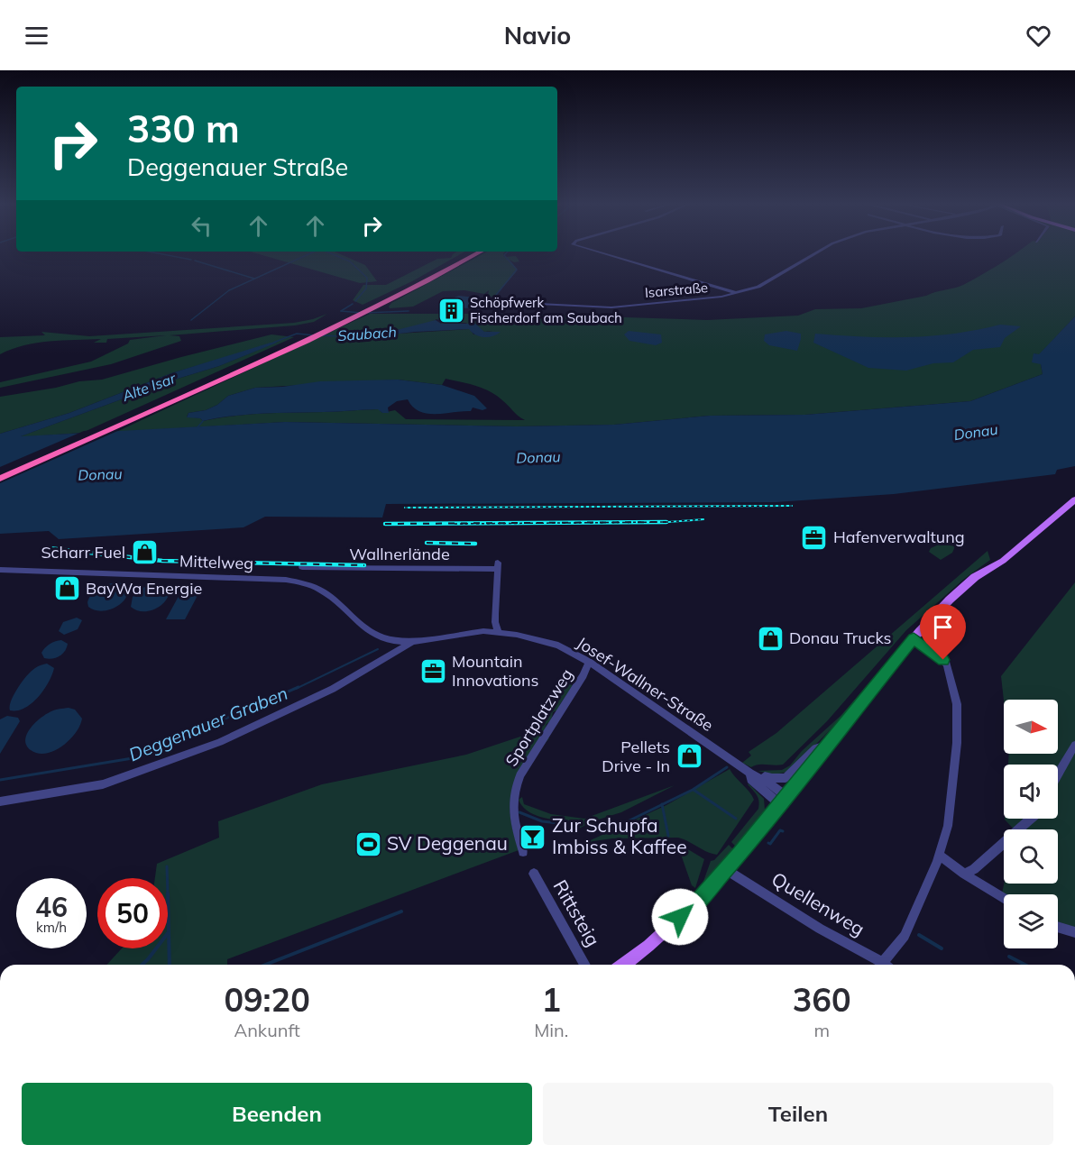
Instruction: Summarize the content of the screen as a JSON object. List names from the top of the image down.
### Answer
{
  "streets": {
    "street": [
      "Isarstraße",
      "Wallnerlände",
      "Mittelweg",
      "Josef-Wallner-Straße",
      "Sportplatzweg",
      "Quellenweg",
      "Rittsteig"
    ]
  },
  "crossings": [
    ["Wallnerlände", "Josef-Wallner-Straße"],
    ["Mittelweg", "Josef-Wallner-Straße"],
    ["Josef-Wallner-Straße", "Sportplatzweg"]
  ],
  "water": [
    "Saubach",
    "Alte Isar",
    "Donau",
    "Deggenauer Graben"
  ],
  "places": {
    "building": ["Schöpfwerk Fischerdorf am Saubach"],
    "office": ["Hafenverwaltung", "Mountain Innovations"],
    "shop": [
      "Scharr Fuel",
      "BayWa Energie",
      "Donau Trucks",
      "Pellets Drive - In"
    ],
    "bar": ["Zur Schupfa Imbiss & Kaffee"],
    "sports": ["SV Deggenau"]
  },
  "north": "right",
  "page": {
    "header": "Navio",
    "turn": ["330 m", "Deggenauer Straße"],
    "speed": "46 km/h",
    "limit": "50",
    "eta": [
      "09:20",
      "Ankunft",
      "1",
      "Min.",
      "360",
      "m"
    ],
    "buttons": ["Beenden", "Teilen"]
  }
}
